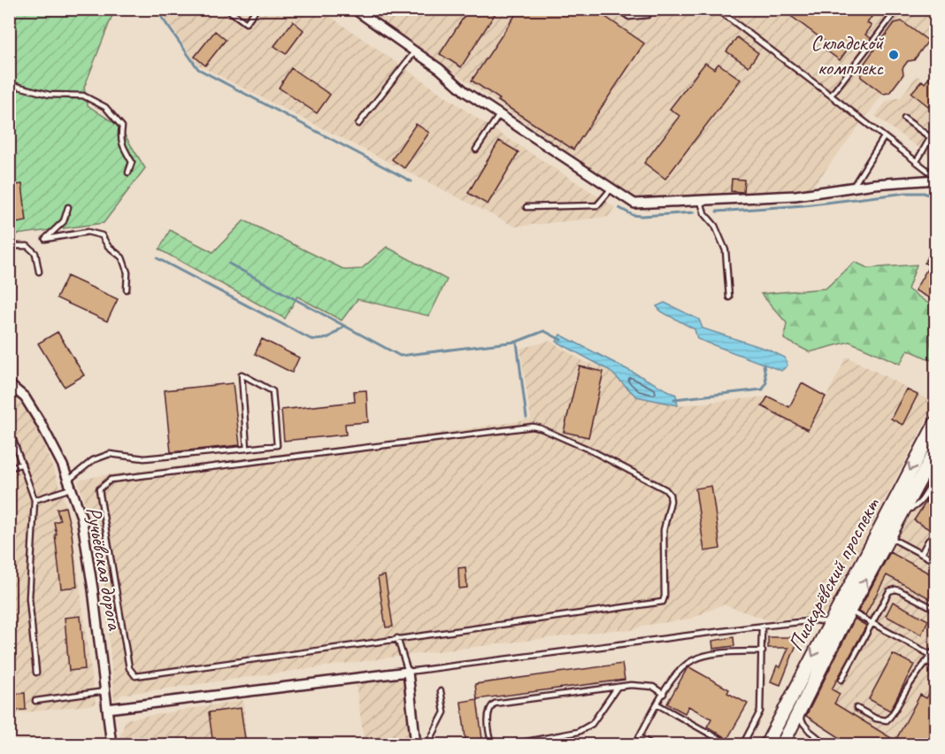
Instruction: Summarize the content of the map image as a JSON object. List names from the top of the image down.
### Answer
{
  "streets": {
    "main road": ["Пискарёвский проспект"],
    "street": ["Ручьёвская дорога"]
  },
  "places": ["Складской комплекс"]
}
